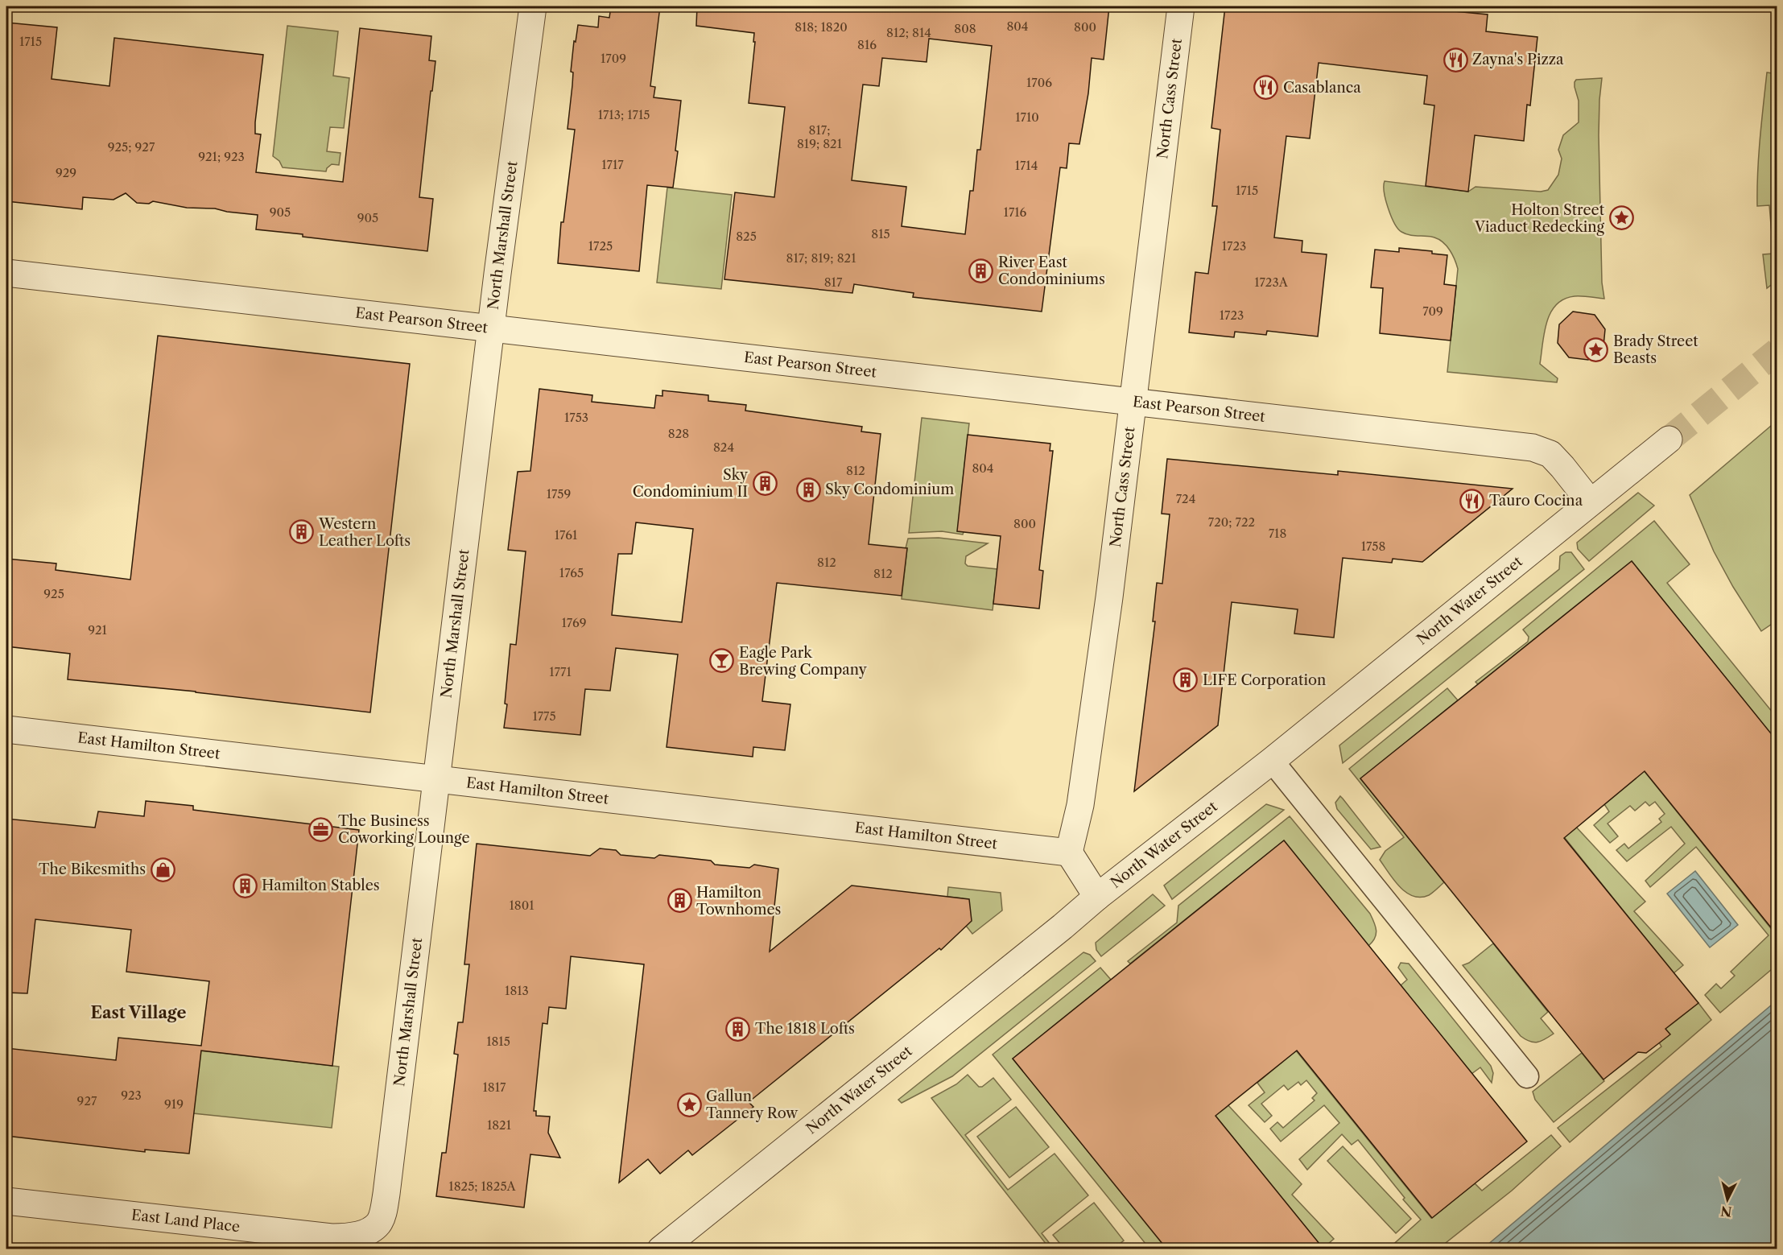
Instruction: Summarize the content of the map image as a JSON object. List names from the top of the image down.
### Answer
{
  "streets": {
    "street": [
      "North Cass Street",
      "North Marshall Street",
      "East Pearson Street",
      "North Water Street",
      "East Hamilton Street",
      "East Land Place"
    ]
  },
  "crossings": [
    ["North Cass Street", "East Pearson Street"],
    ["North Cass Street", "East Hamilton Street"],
    ["North Marshall Street", "East Pearson Street"],
    ["North Marshall Street", "East Hamilton Street"],
    ["North Marshall Street", "East Land Place"],
    ["East Pearson Street", "North Water Street"]
  ],
  "districts": ["East Village"],
  "places": {
    "restaurant": ["Zayna's Pizza", "Casablanca", "Tauro Cocina"],
    "place": ["Holton Street Viaduct Redecking", "Brady Street Beasts", "Gallun Tannery Row"],
    "building": [
      "River East Condominiums",
      "Sky Condominium II",
      "Sky Condominium",
      "Western Leather Lofts",
      "LIFE Corporation",
      "Hamilton Stables",
      "Hamilton Townhomes",
      "The 1818 Lofts"
    ],
    "bar": ["Eagle Park Brewing Company"],
    "office": ["The Business Coworking Lounge"],
    "shop": ["The Bikesmiths"]
  },
  "house_numbers": [
    "804",
    "818; 1820",
    "800",
    "808",
    "812; 814",
    "1715",
    "816",
    "1709",
    "1706",
    "1713; 1715",
    "1710",
    "817; 819; 821",
    "925; 927",
    "921; 923",
    "1717",
    "1714",
    "929",
    "1715",
    "905",
    "1716",
    "905",
    "815",
    "825",
    "1725",
    "1723",
    "817; 819; 821",
    "817",
    "1723A",
    "709",
    "1723",
    "1753",
    "828",
    "824",
    "804",
    "812",
    "1759",
    "724",
    "720; 722",
    "800",
    "718",
    "1761",
    "1758",
    "812",
    "1765",
    "812",
    "925",
    "1769",
    "921",
    "1771",
    "1775",
    "1801",
    "1813",
    "1815",
    "1817",
    "923",
    "927",
    "919",
    "1821",
    "1825; 1825A"
  ],
  "north": "bottom"
}
